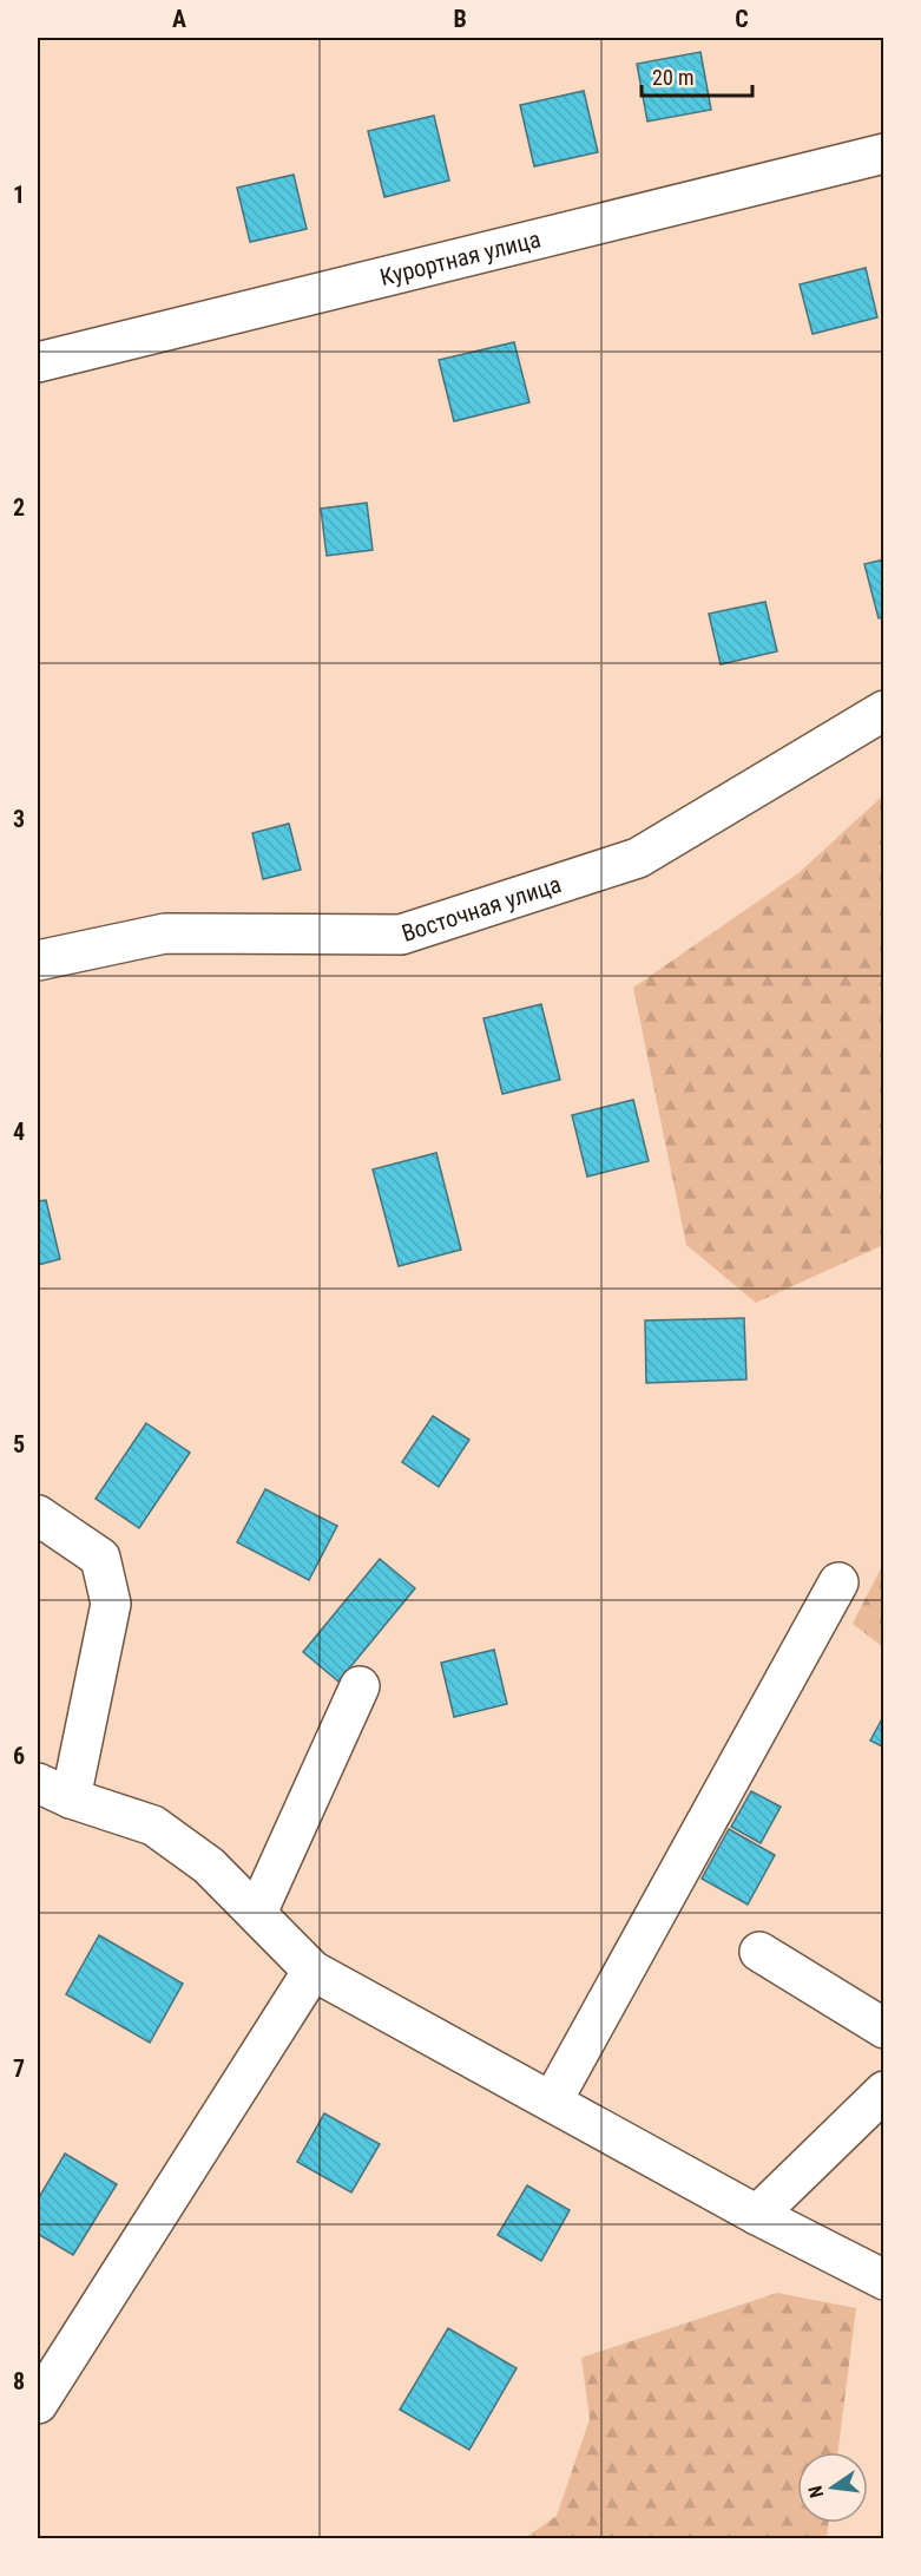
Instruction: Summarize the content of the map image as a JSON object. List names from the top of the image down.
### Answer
{
  "streets": {
    "street": ["Курортная улица", "Восточная улица"]
  },
  "scale_bar": "20 m",
  "north": "left",
  "grid": {
    "columns": ["A", "B", "C"],
    "rows": [
      "1",
      "2",
      "3",
      "4",
      "5",
      "6",
      "7",
      "8"
    ]
  }
}
